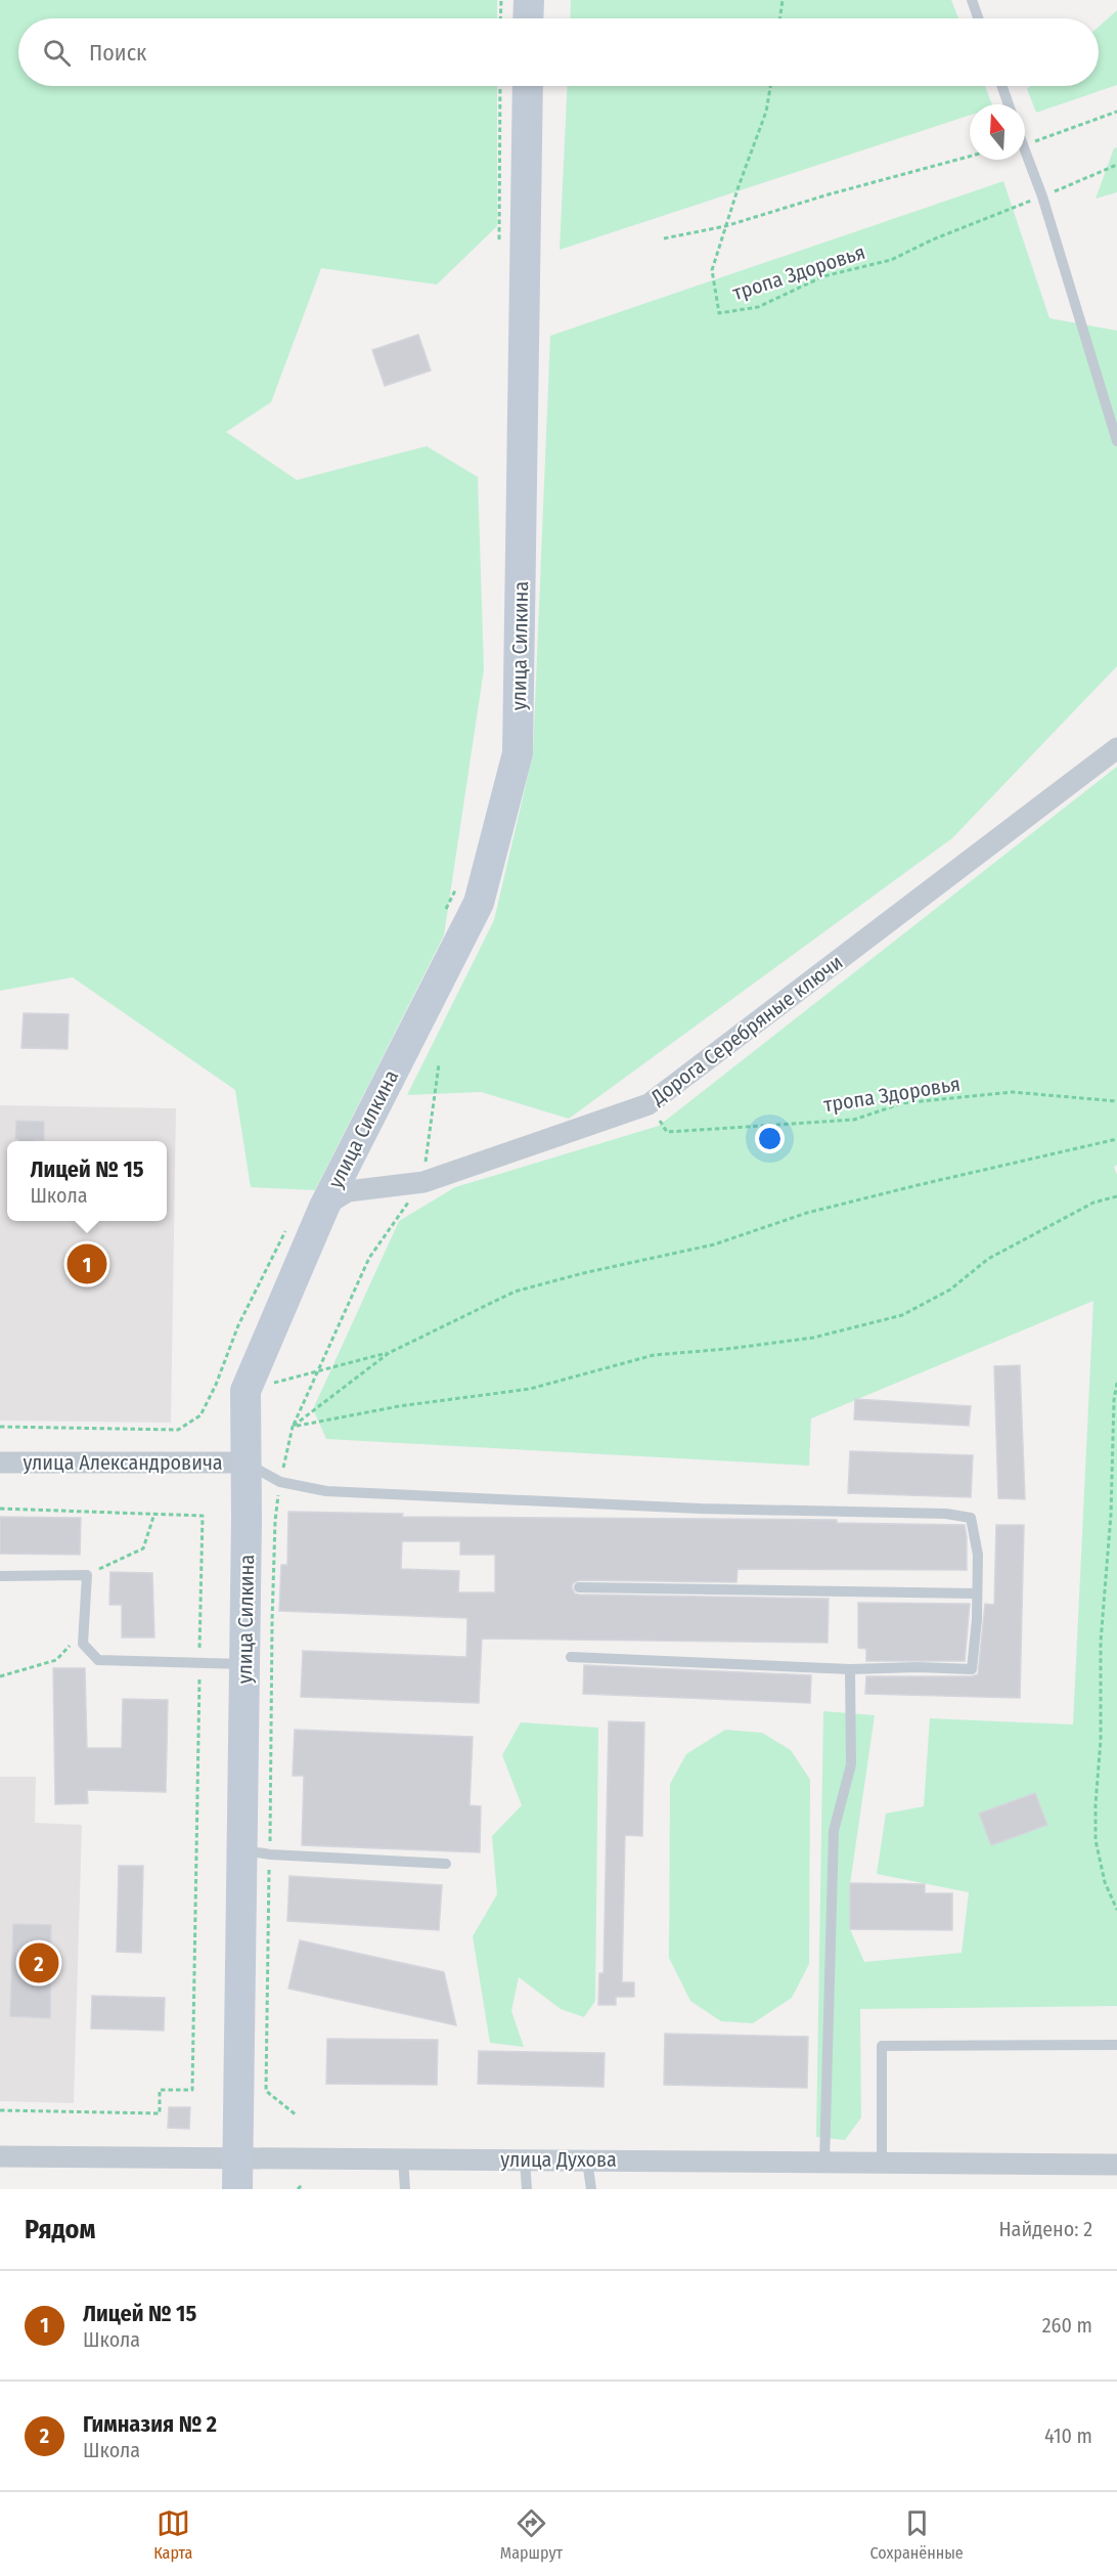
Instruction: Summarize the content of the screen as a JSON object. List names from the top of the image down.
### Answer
{
  "streets": {
    "main road": ["улица Силкина"],
    "street": ["Дорога Серебряные ключи", "улица Александровича", "улица Духова"],
    "path": ["тропа Здоровья"]
  },
  "crossings": [
    ["тропа Здоровья", "Дорога Серебряные ключи"],
    ["улица Силкина", "Дорога Серебряные ключи"],
    ["улица Силкина", "улица Александровича"],
    ["улица Силкина", "улица Духова"]
  ],
  "north": "top",
  "page": {
    "search": "Поиск",
    "popup": ["Лицей № 15", "Школа"],
    "pins": ["1", "2"],
    "heading": ["Рядом", "Найдено: 2"],
    "list": [
      {
        "mark": "1",
        "name": "Лицей № 15",
        "note": "Школа",
        "value": "260 m"
      },
      {
        "mark": "2",
        "name": "Гимназия № 2",
        "note": "Школа",
        "value": "410 m"
      }
    ],
    "nav": ["Карта", "Маршрут", "Сохранённые"]
  }
}
